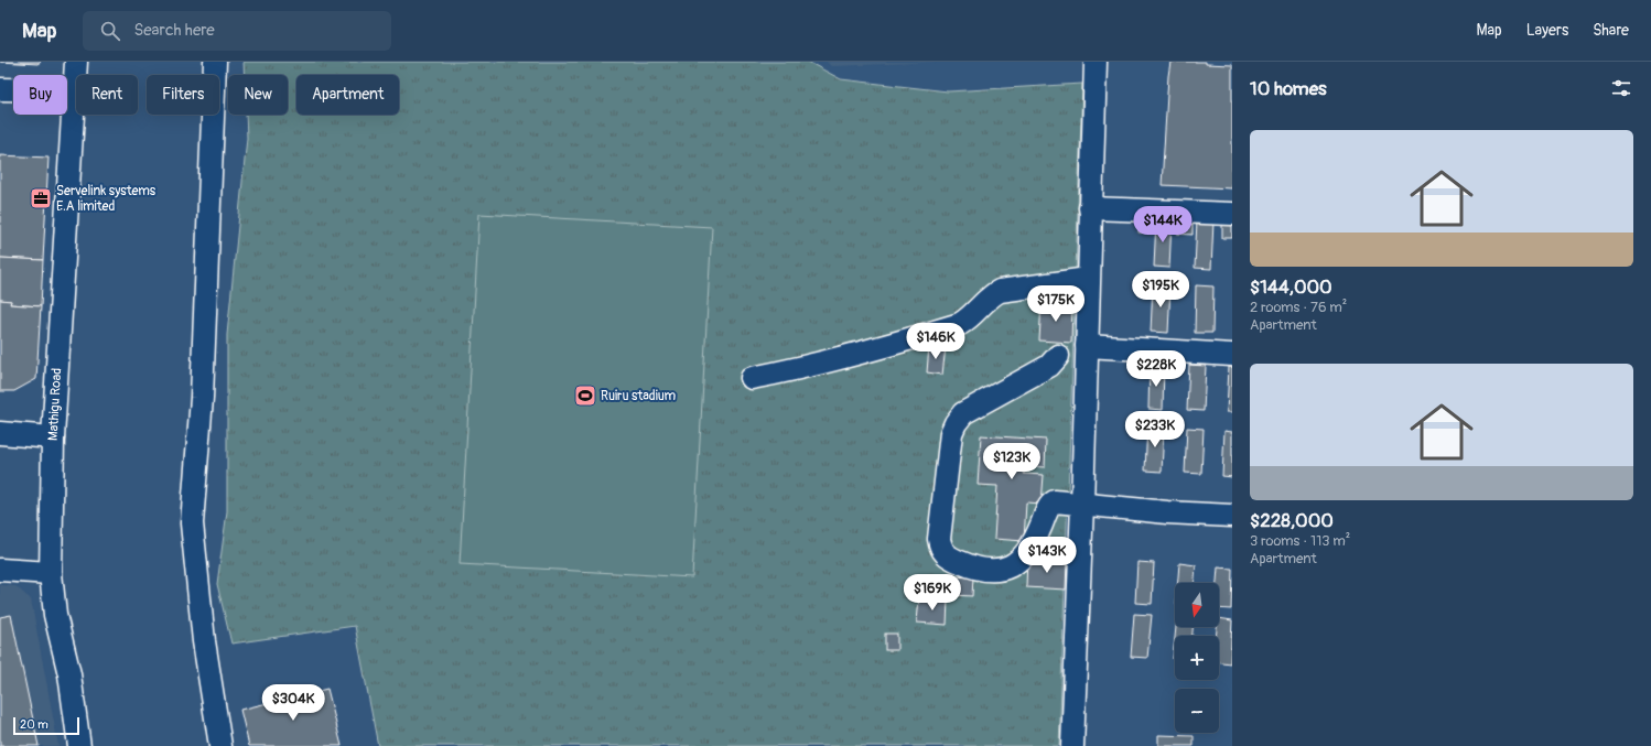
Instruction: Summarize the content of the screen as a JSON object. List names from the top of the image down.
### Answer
{
  "streets": {
    "street": ["Mathigu Road"]
  },
  "places": {
    "office": ["Servelink systems E.A limited"],
    "sports": ["Ruiru stadium"]
  },
  "scale_bar": "20 m",
  "north": "bottom",
  "page": {
    "header": "Map",
    "search": "Search here",
    "nav": ["Map", "Layers", "Share"],
    "heading": "10 homes",
    "chip": [
      "Buy",
      "Rent",
      "Filters",
      "New",
      "Apartment"
    ],
    "list": [
      {
        "name": "$144,000",
        "note": "2 rooms · 76 m² · Apartment"
      },
      {
        "name": "$228,000",
        "note": "3 rooms · 113 m² · Apartment"
      }
    ],
    "price": [
      "$144K",
      "$195K",
      "$175K",
      "$146K",
      "$228K",
      "$233K",
      "$123K",
      "$143K",
      "$169K",
      "$304K"
    ],
    "map_buttons": ["+", "−"],
    "scale": "20 m"
  }
}
